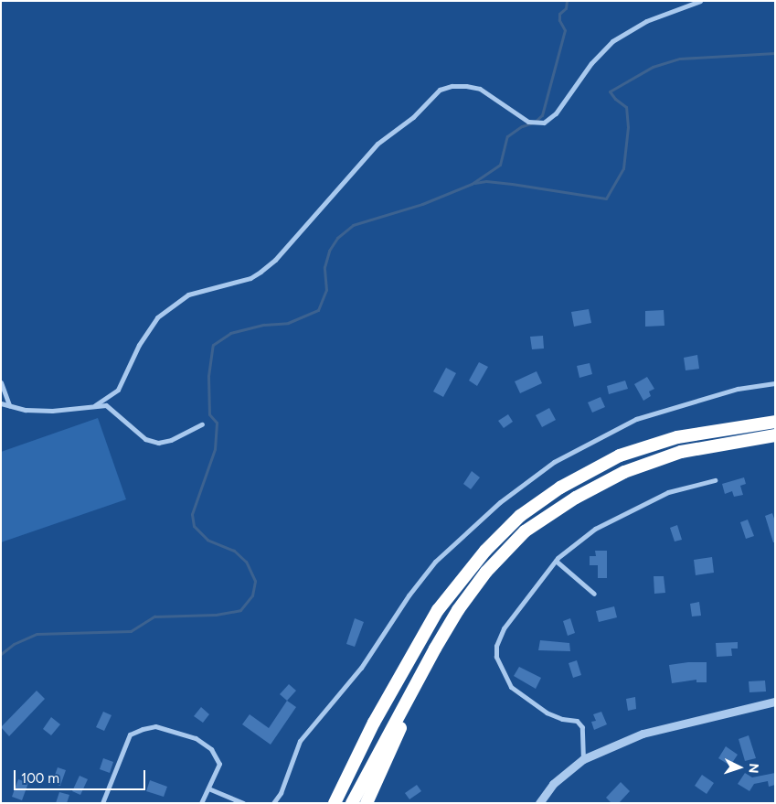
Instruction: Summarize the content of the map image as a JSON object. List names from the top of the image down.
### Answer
{
  "scale_bar": "100 m",
  "north": "right"
}
